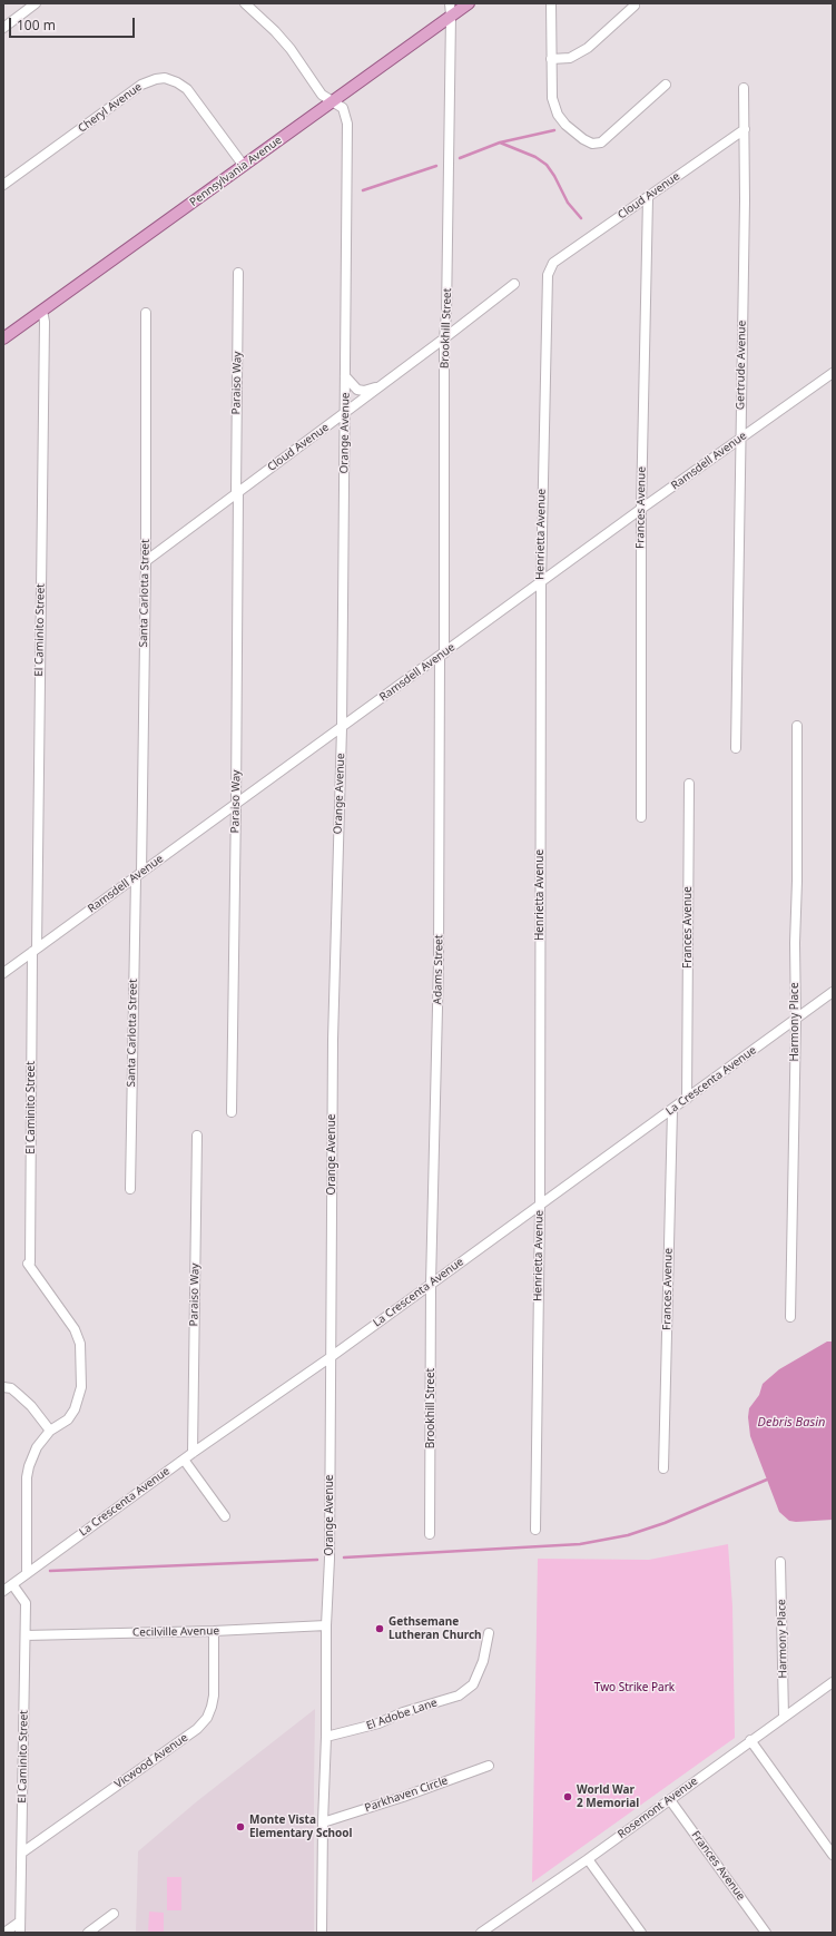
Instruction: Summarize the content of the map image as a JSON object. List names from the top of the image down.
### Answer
{
  "streets": {
    "main road": ["Pennsylvania Avenue"],
    "street": [
      "Cheryl Avenue",
      "Cloud Avenue",
      "Brookhill Street",
      "Gertrude Avenue",
      "Paraiso Way",
      "Orange Avenue",
      "Ramsdell Avenue",
      "Frances Avenue",
      "Henrietta Avenue",
      "Santa Carlotta Street",
      "El Caminito Street",
      "Adams Street",
      "Harmony Place",
      "La Crescenta Avenue",
      "Cecilville Avenue",
      "El Adobe Lane",
      "Vicwood Avenue",
      "Parkhaven Circle",
      "Rosemont Avenue"
    ]
  },
  "crossings": [
    ["Cheryl Avenue", "Pennsylvania Avenue"],
    ["Pennsylvania Avenue", "Brookhill Street"],
    ["Pennsylvania Avenue", "Orange Avenue"],
    ["Pennsylvania Avenue", "El Caminito Street"],
    ["Cloud Avenue", "Brookhill Street"],
    ["Cloud Avenue", "Gertrude Avenue"],
    ["Cloud Avenue", "Paraiso Way"],
    ["Cloud Avenue", "Orange Avenue"],
    ["Cloud Avenue", "Frances Avenue"],
    ["Cloud Avenue", "Henrietta Avenue"],
    ["Cloud Avenue", "Santa Carlotta Street"],
    ["Brookhill Street", "Ramsdell Avenue"],
    ["Brookhill Street", "Adams Street"],
    ["Brookhill Street", "La Crescenta Avenue"],
    ["Gertrude Avenue", "Ramsdell Avenue"],
    ["Paraiso Way", "Ramsdell Avenue"],
    ["Paraiso Way", "La Crescenta Avenue"],
    ["Orange Avenue", "Ramsdell Avenue"],
    ["Orange Avenue", "La Crescenta Avenue"],
    ["Orange Avenue", "Cecilville Avenue"],
    ["Orange Avenue", "El Adobe Lane"],
    ["Orange Avenue", "Parkhaven Circle"],
    ["Ramsdell Avenue", "Frances Avenue"],
    ["Ramsdell Avenue", "Henrietta Avenue"],
    ["Ramsdell Avenue", "Santa Carlotta Street"],
    ["Ramsdell Avenue", "El Caminito Street"],
    ["Ramsdell Avenue", "Adams Street"],
    ["Frances Avenue", "La Crescenta Avenue"],
    ["Frances Avenue", "Rosemont Avenue"],
    ["Henrietta Avenue", "La Crescenta Avenue"],
    ["El Caminito Street", "La Crescenta Avenue"],
    ["El Caminito Street", "Cecilville Avenue"],
    ["El Caminito Street", "Vicwood Avenue"],
    ["Adams Street", "La Crescenta Avenue"],
    ["Harmony Place", "La Crescenta Avenue"],
    ["Harmony Place", "Rosemont Avenue"],
    ["Cecilville Avenue", "Vicwood Avenue"]
  ],
  "water": ["Debris Basin"],
  "parks": ["Two Strike Park"],
  "places": ["Gethsemane Lutheran Church", "World War 2 Memorial", "Monte Vista Elementary School"],
  "scale_bar": "100 m"
}
